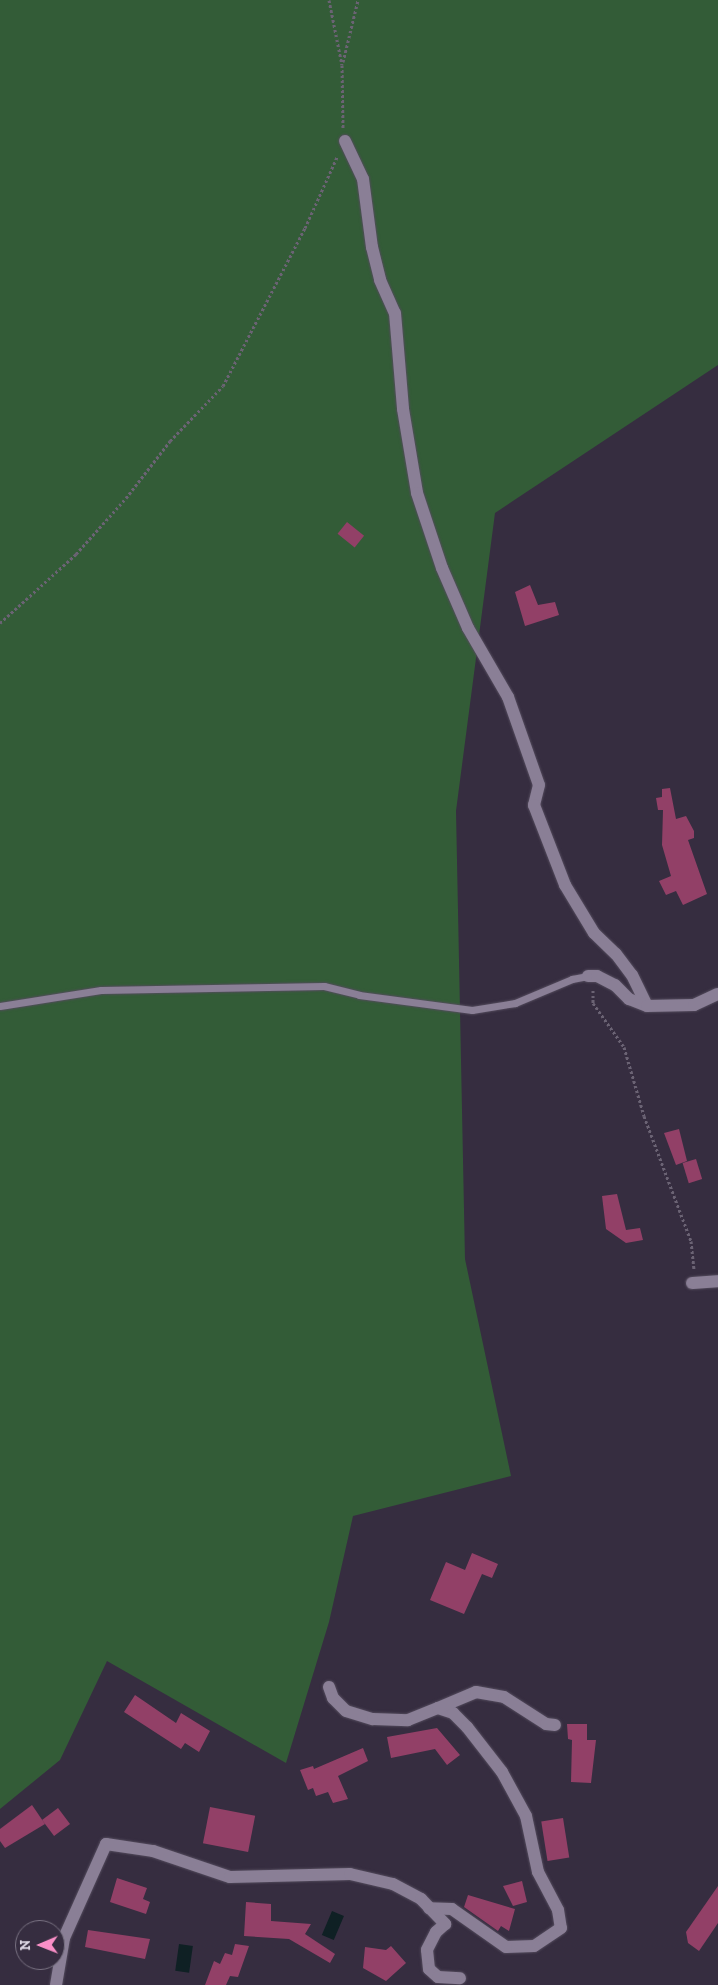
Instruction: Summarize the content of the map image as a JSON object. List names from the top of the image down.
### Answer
{
  "north": "left"
}
